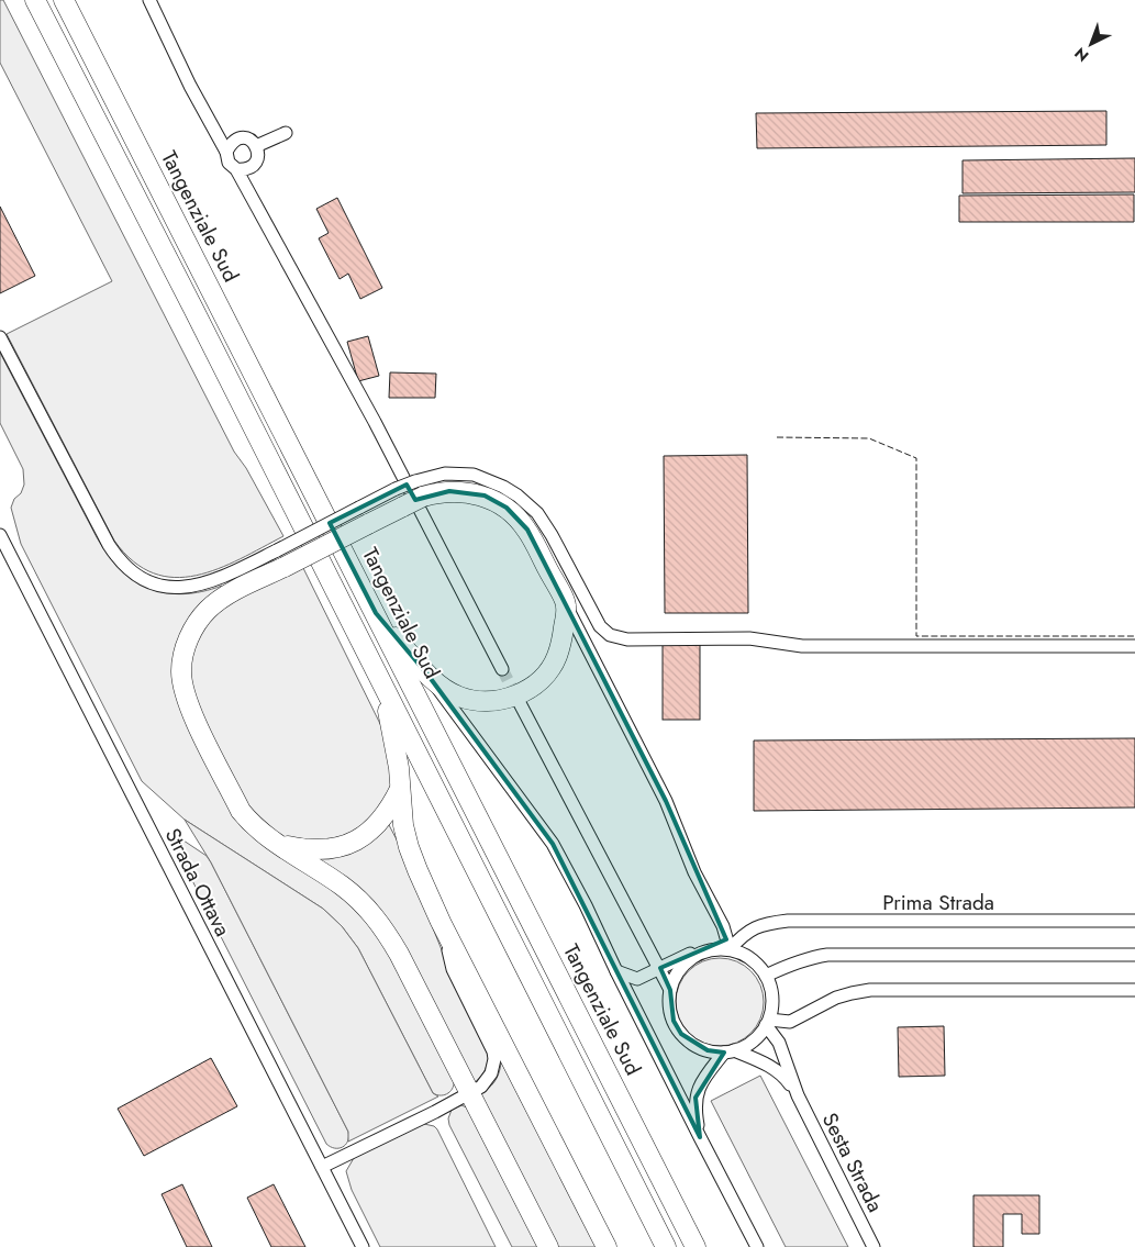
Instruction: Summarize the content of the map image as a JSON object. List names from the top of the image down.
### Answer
{
  "streets": {
    "highway": ["Tangenziale Sud"],
    "street": ["Strada Ottava", "Prima Strada", "Sesta Strada"]
  },
  "crossings": [
    ["Prima Strada", "Sesta Strada"]
  ],
  "north": "bottom left"
}
